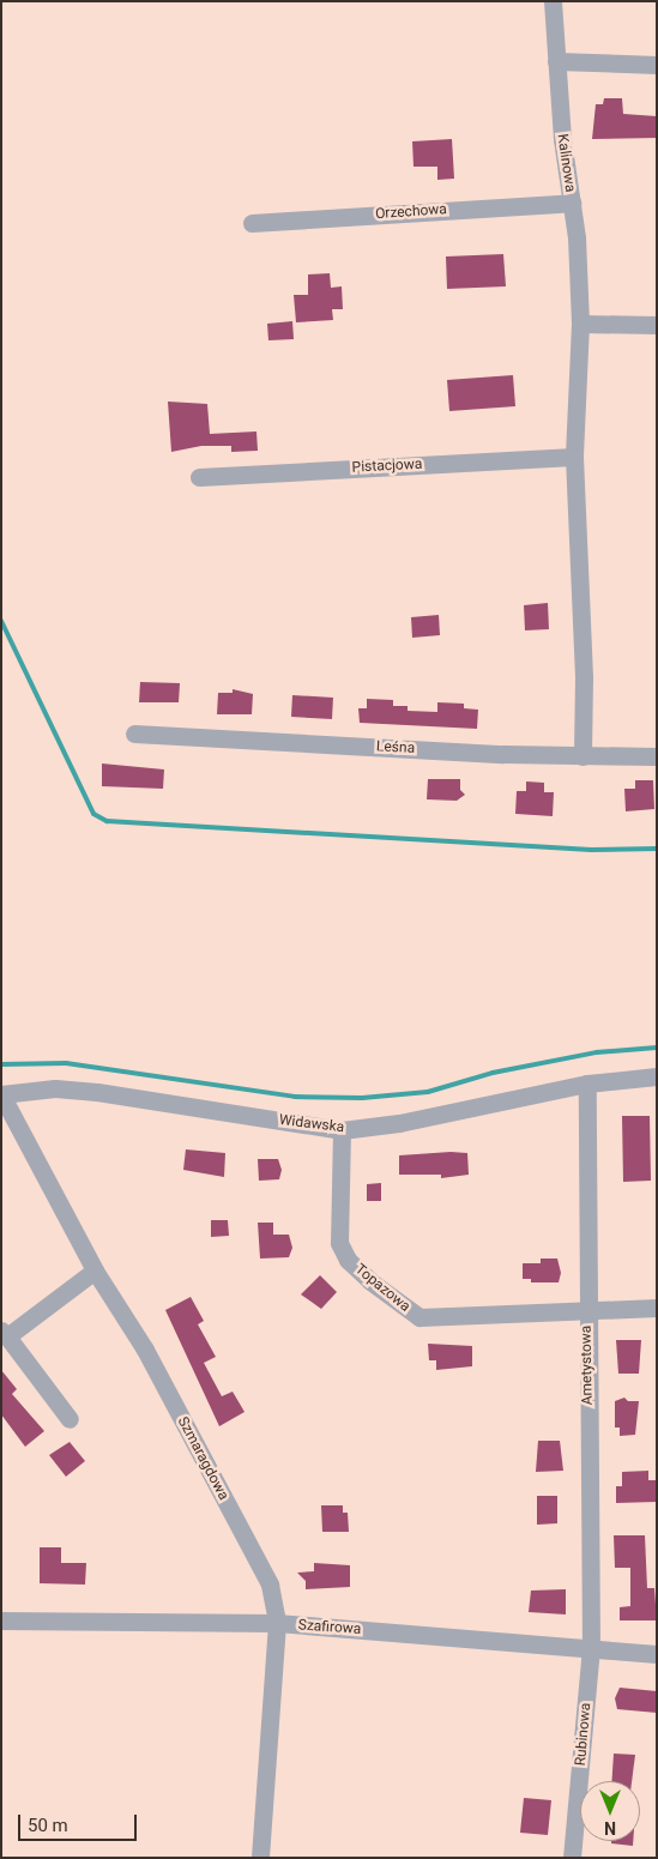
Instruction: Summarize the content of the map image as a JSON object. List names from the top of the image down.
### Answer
{
  "streets": {
    "street": [
      "Kalinowa",
      "Orzechowa",
      "Pistacjowa",
      "Leśna",
      "Widawska",
      "Topazowa",
      "Ametystowa",
      "Szmaragdowa",
      "Szafirowa",
      "Rubinowa"
    ]
  },
  "crossings": [
    ["Kalinowa", "Orzechowa"],
    ["Kalinowa", "Pistacjowa"],
    ["Kalinowa", "Leśna"],
    ["Widawska", "Topazowa"],
    ["Widawska", "Ametystowa"],
    ["Widawska", "Szmaragdowa"],
    ["Topazowa", "Ametystowa"],
    ["Ametystowa", "Szafirowa"],
    ["Ametystowa", "Rubinowa"],
    ["Szmaragdowa", "Szafirowa"],
    ["Szafirowa", "Rubinowa"]
  ],
  "scale_bar": "50 m",
  "north": "bottom"
}
